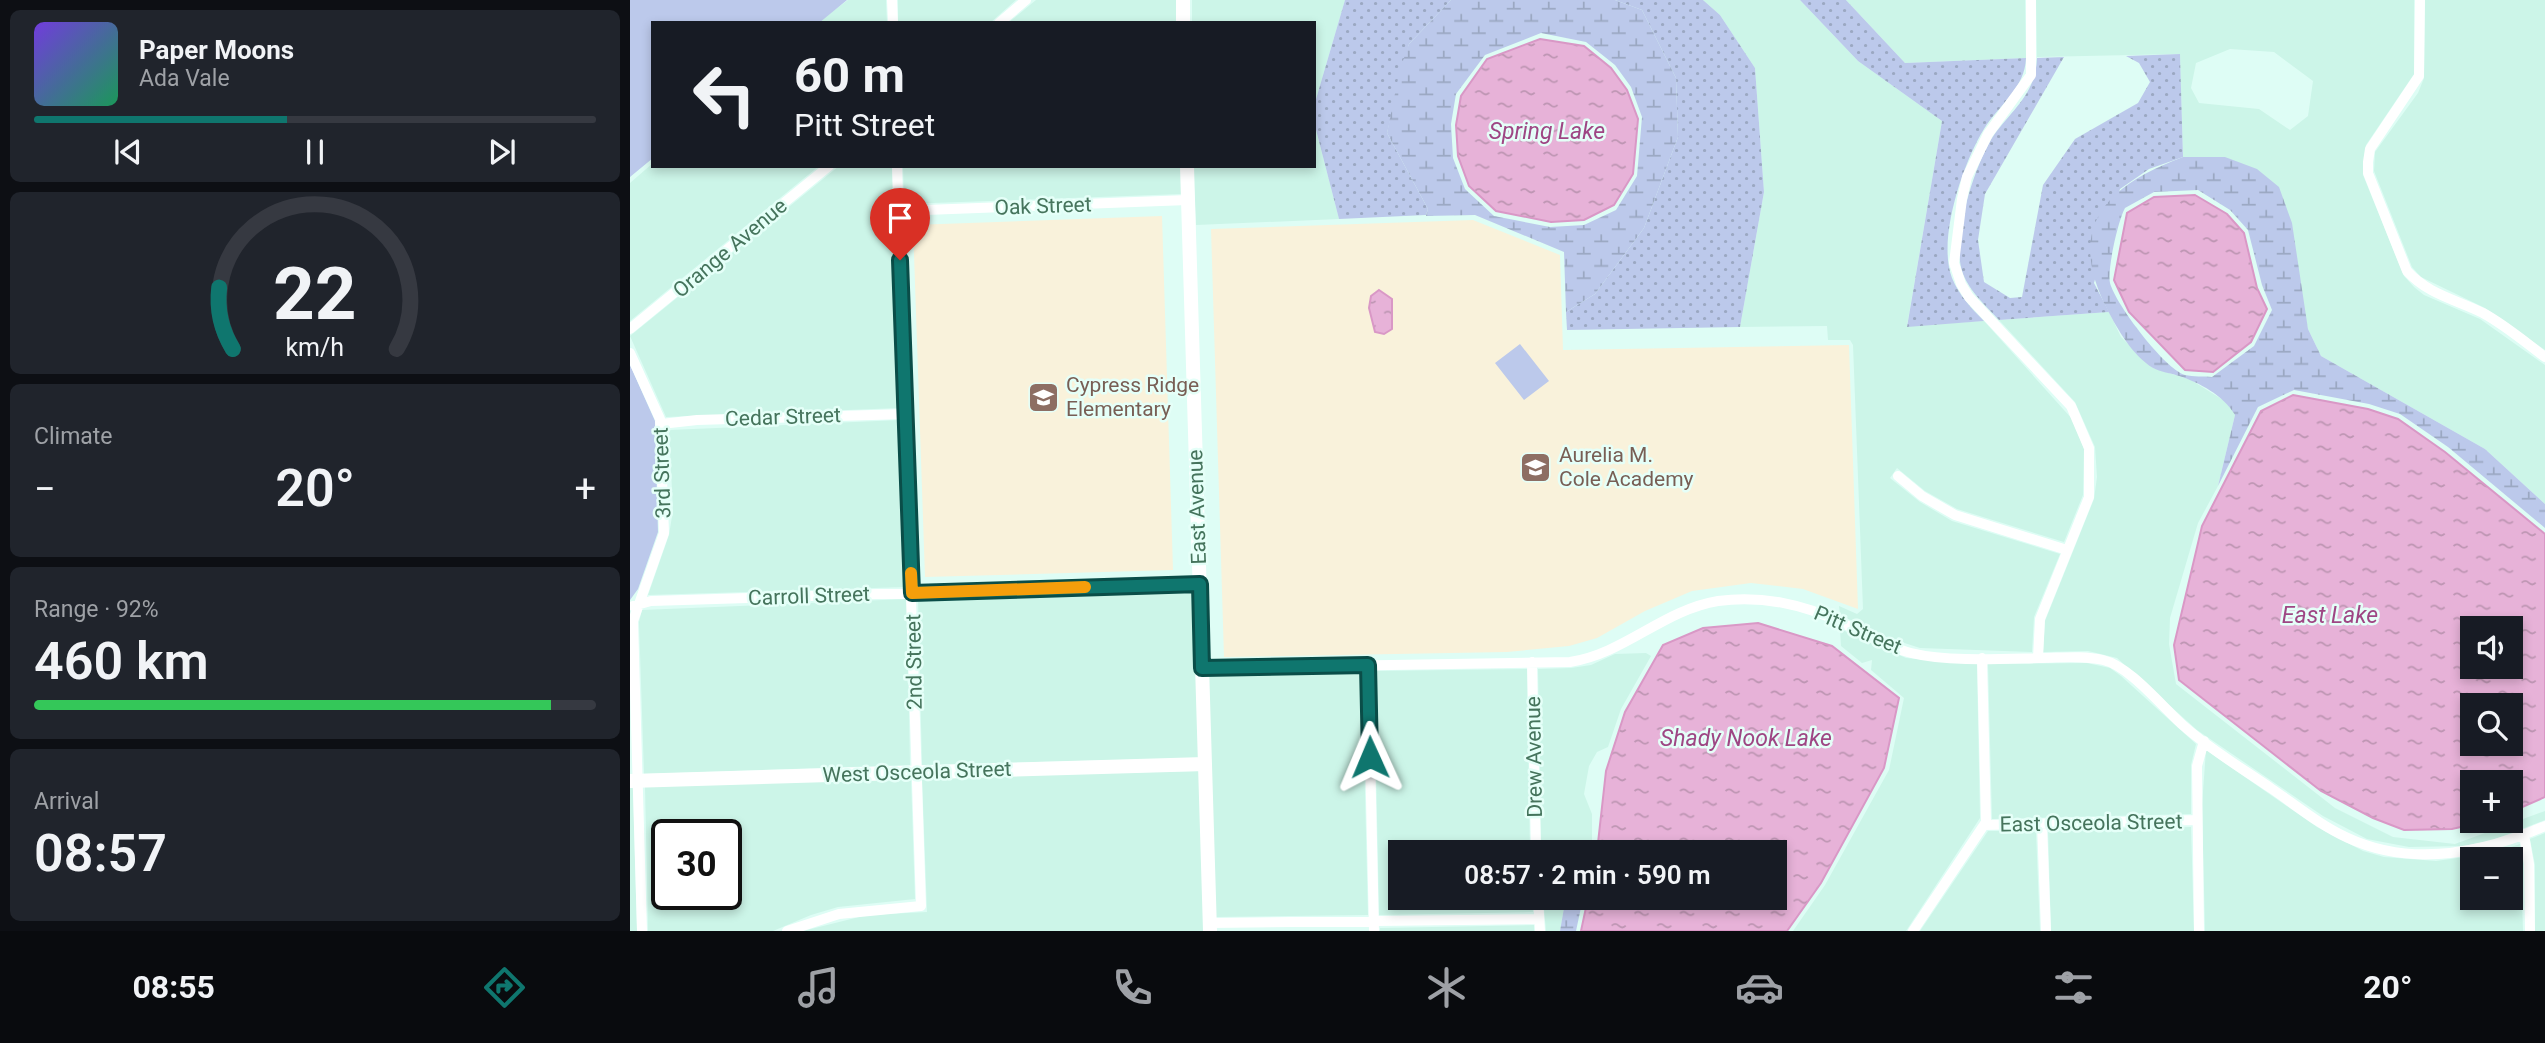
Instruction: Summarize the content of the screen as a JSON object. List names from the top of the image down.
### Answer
{
  "streets": {
    "street": [
      "Oak Street",
      "Orange Avenue",
      "Cedar Street",
      "3rd Street",
      "East Avenue",
      "Carroll Street",
      "Pitt Street",
      "2nd Street",
      "Drew Avenue",
      "West Osceola Street",
      "East Osceola Street"
    ]
  },
  "crossings": [
    ["Oak Street", "East Avenue"],
    ["Oak Street", "2nd Street"],
    ["Cedar Street", "3rd Street"],
    ["Cedar Street", "2nd Street"],
    ["3rd Street", "Carroll Street"],
    ["3rd Street", "West Osceola Street"],
    ["East Avenue", "Carroll Street"],
    ["East Avenue", "Pitt Street"],
    ["East Avenue", "West Osceola Street"],
    ["Carroll Street", "2nd Street"],
    ["Pitt Street", "Drew Avenue"],
    ["2nd Street", "West Osceola Street"]
  ],
  "water": ["Spring Lake", "East Lake", "Shady Nook Lake"],
  "places": {
    "school or university": ["Cypress Ridge Elementary", "Aurelia M. Cole Academy"]
  },
  "page": {
    "turn": ["60 m", "Pitt Street"],
    "song": ["Paper Moons", "Ada Vale"],
    "tile": [
      "Climate",
      ["Range · 92%", "460 km"],
      ["Arrival", "08:57"]
    ],
    "heat": ["−", "20°", "+"],
    "map_buttons": ["+", "−"],
    "limit": "30",
    "trip": "08:57 · 2 min · 590 m",
    "tabs": ["08:55", "20°"],
    "gauge": ["22", "km/h"]
  }
}
